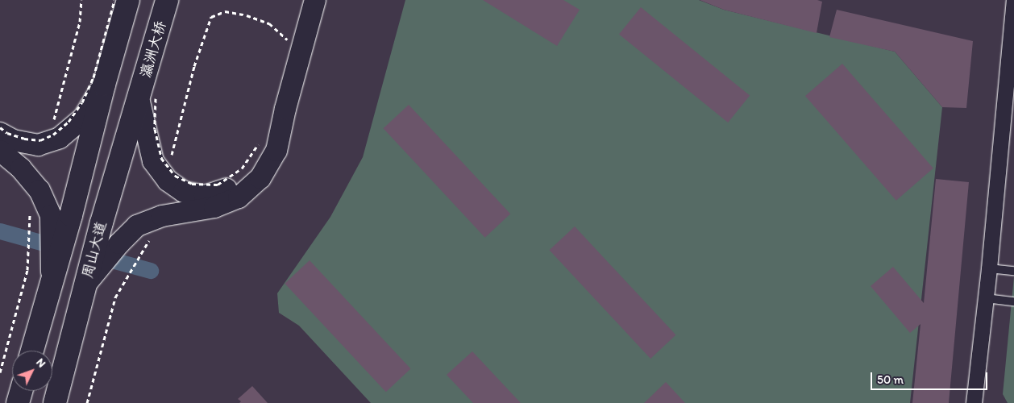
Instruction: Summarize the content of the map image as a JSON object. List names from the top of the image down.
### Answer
{
  "streets": {
    "main road": ["瀛洲大桥", "周山大道"]
  },
  "crossings": [
    ["瀛洲大桥", "周山大道"]
  ],
  "scale_bar": "50 m",
  "north": "top right"
}
